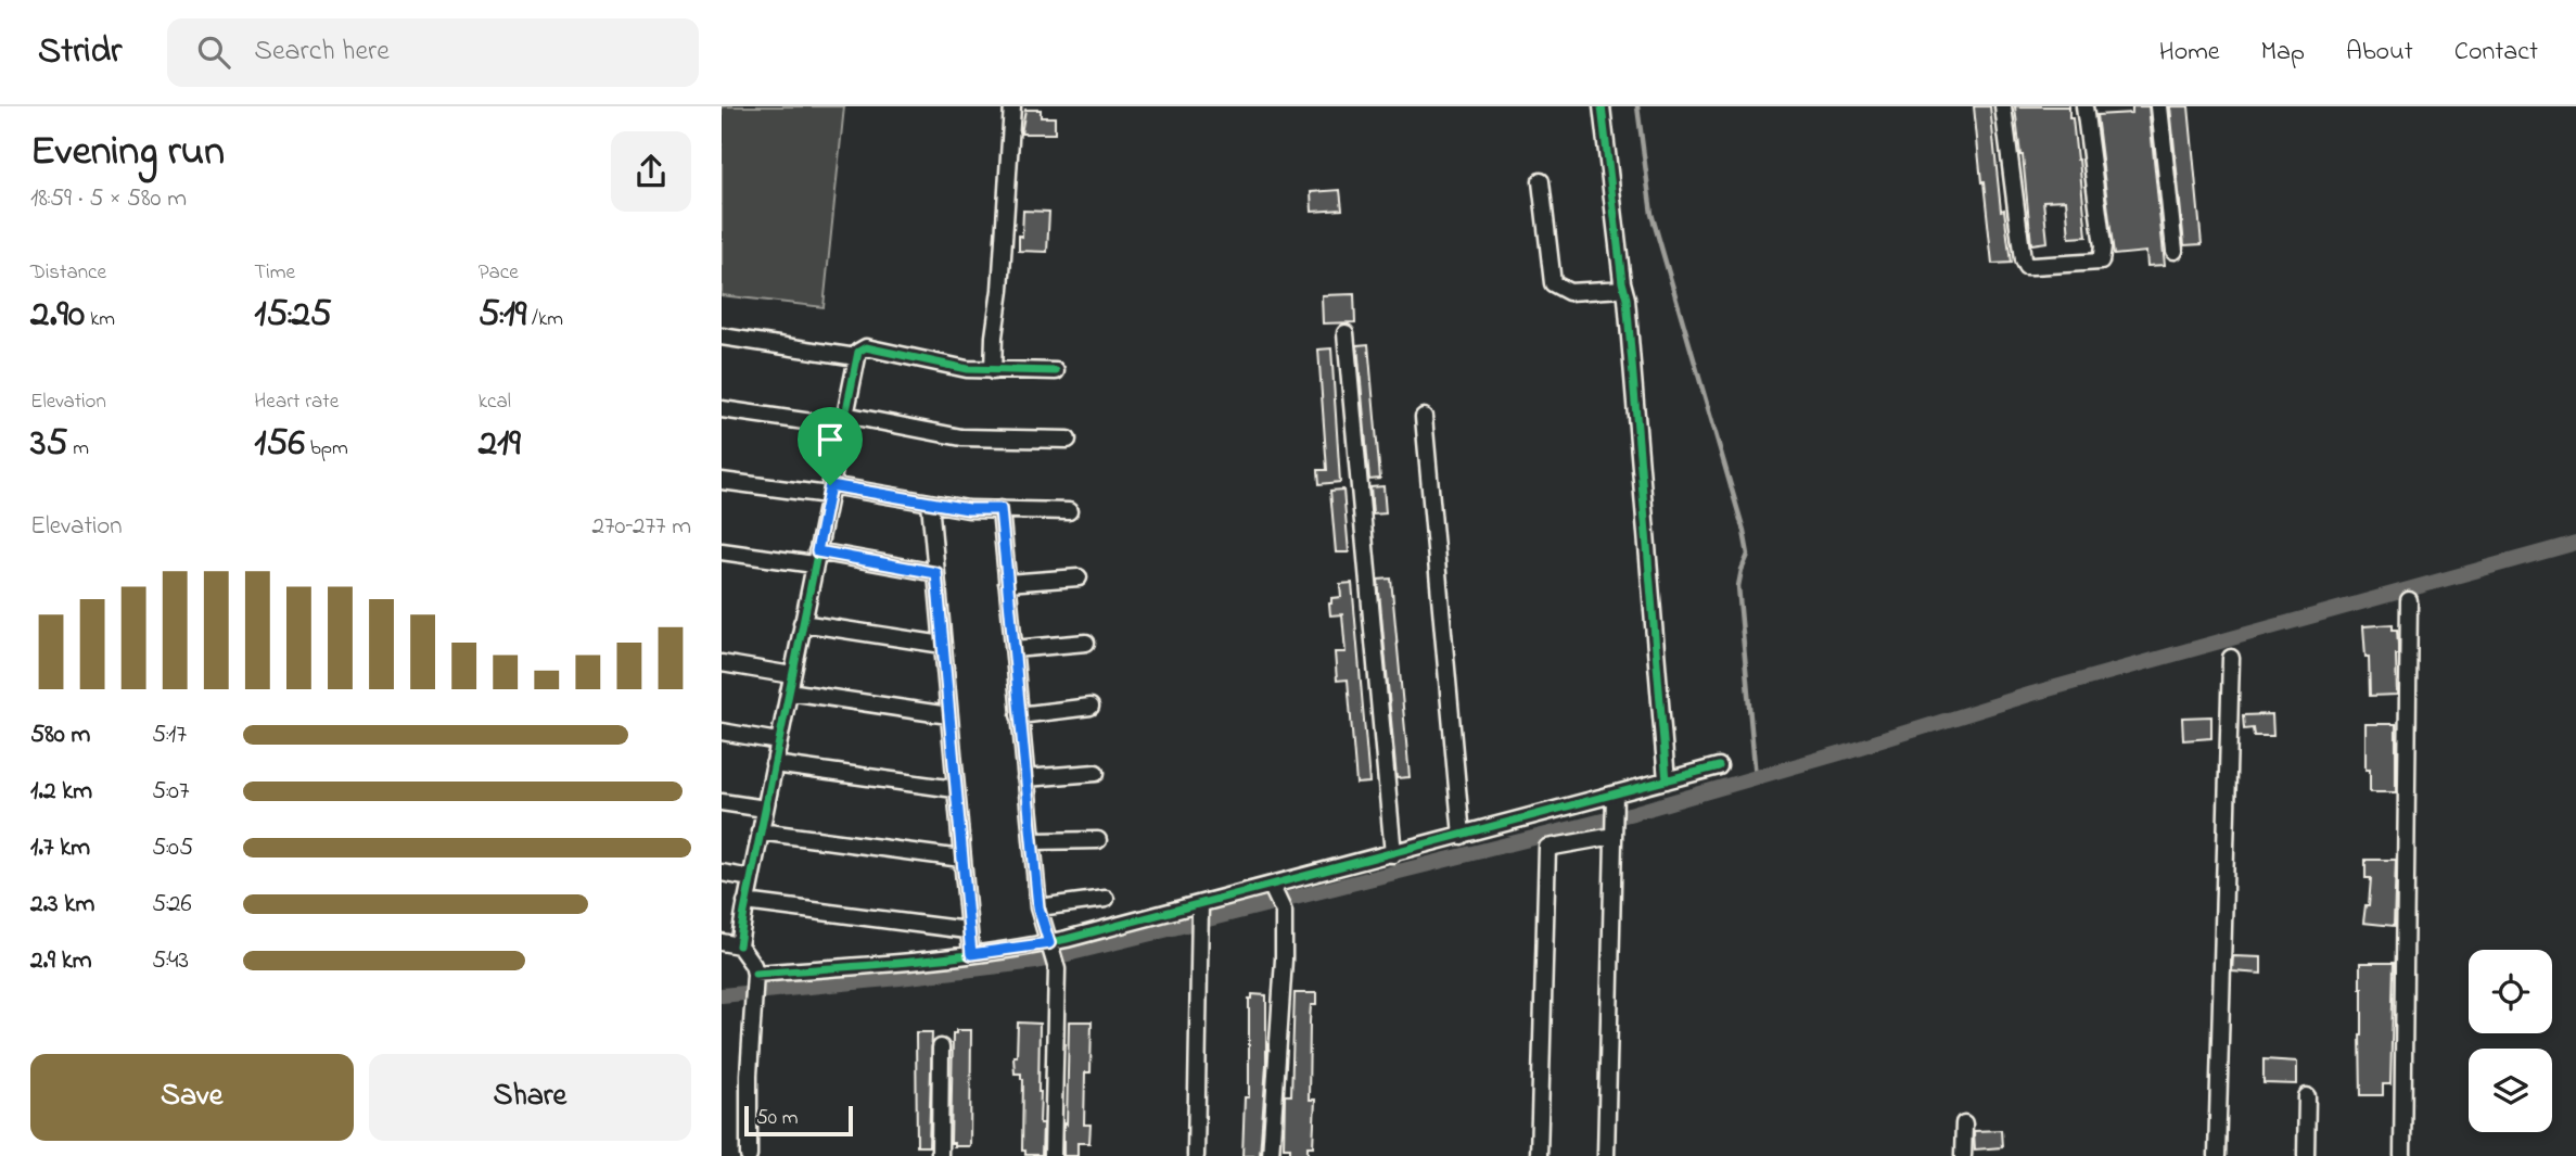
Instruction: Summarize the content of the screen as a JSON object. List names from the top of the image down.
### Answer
{
  "scale_bar": "50 m",
  "page": {
    "header": "Stridr",
    "search": "Search here",
    "nav": [
      "Home",
      "Map",
      "About",
      "Contact"
    ],
    "heading": ["Evening run", "18:59 · 5 × 580 m"],
    "stats": [
      ["Distance", "2.90 km"],
      ["Time", "15:25"],
      ["Pace", "5:19 /km"],
      ["Elevation", "35 m"],
      ["Heart rate", "156 bpm"],
      ["kcal", "219"]
    ],
    "chart": ["Elevation", "270–277 m"],
    "list": [
      {
        "name": "580 m",
        "note": "5:17"
      },
      {
        "name": "1.2 km",
        "note": "5:07"
      },
      {
        "name": "1.7 km",
        "note": "5:05"
      },
      {
        "name": "2.3 km",
        "note": "5:26"
      },
      {
        "name": "2.9 km",
        "note": "5:43"
      }
    ],
    "buttons": ["Save", "Share"],
    "scale": "50 m"
  }
}
